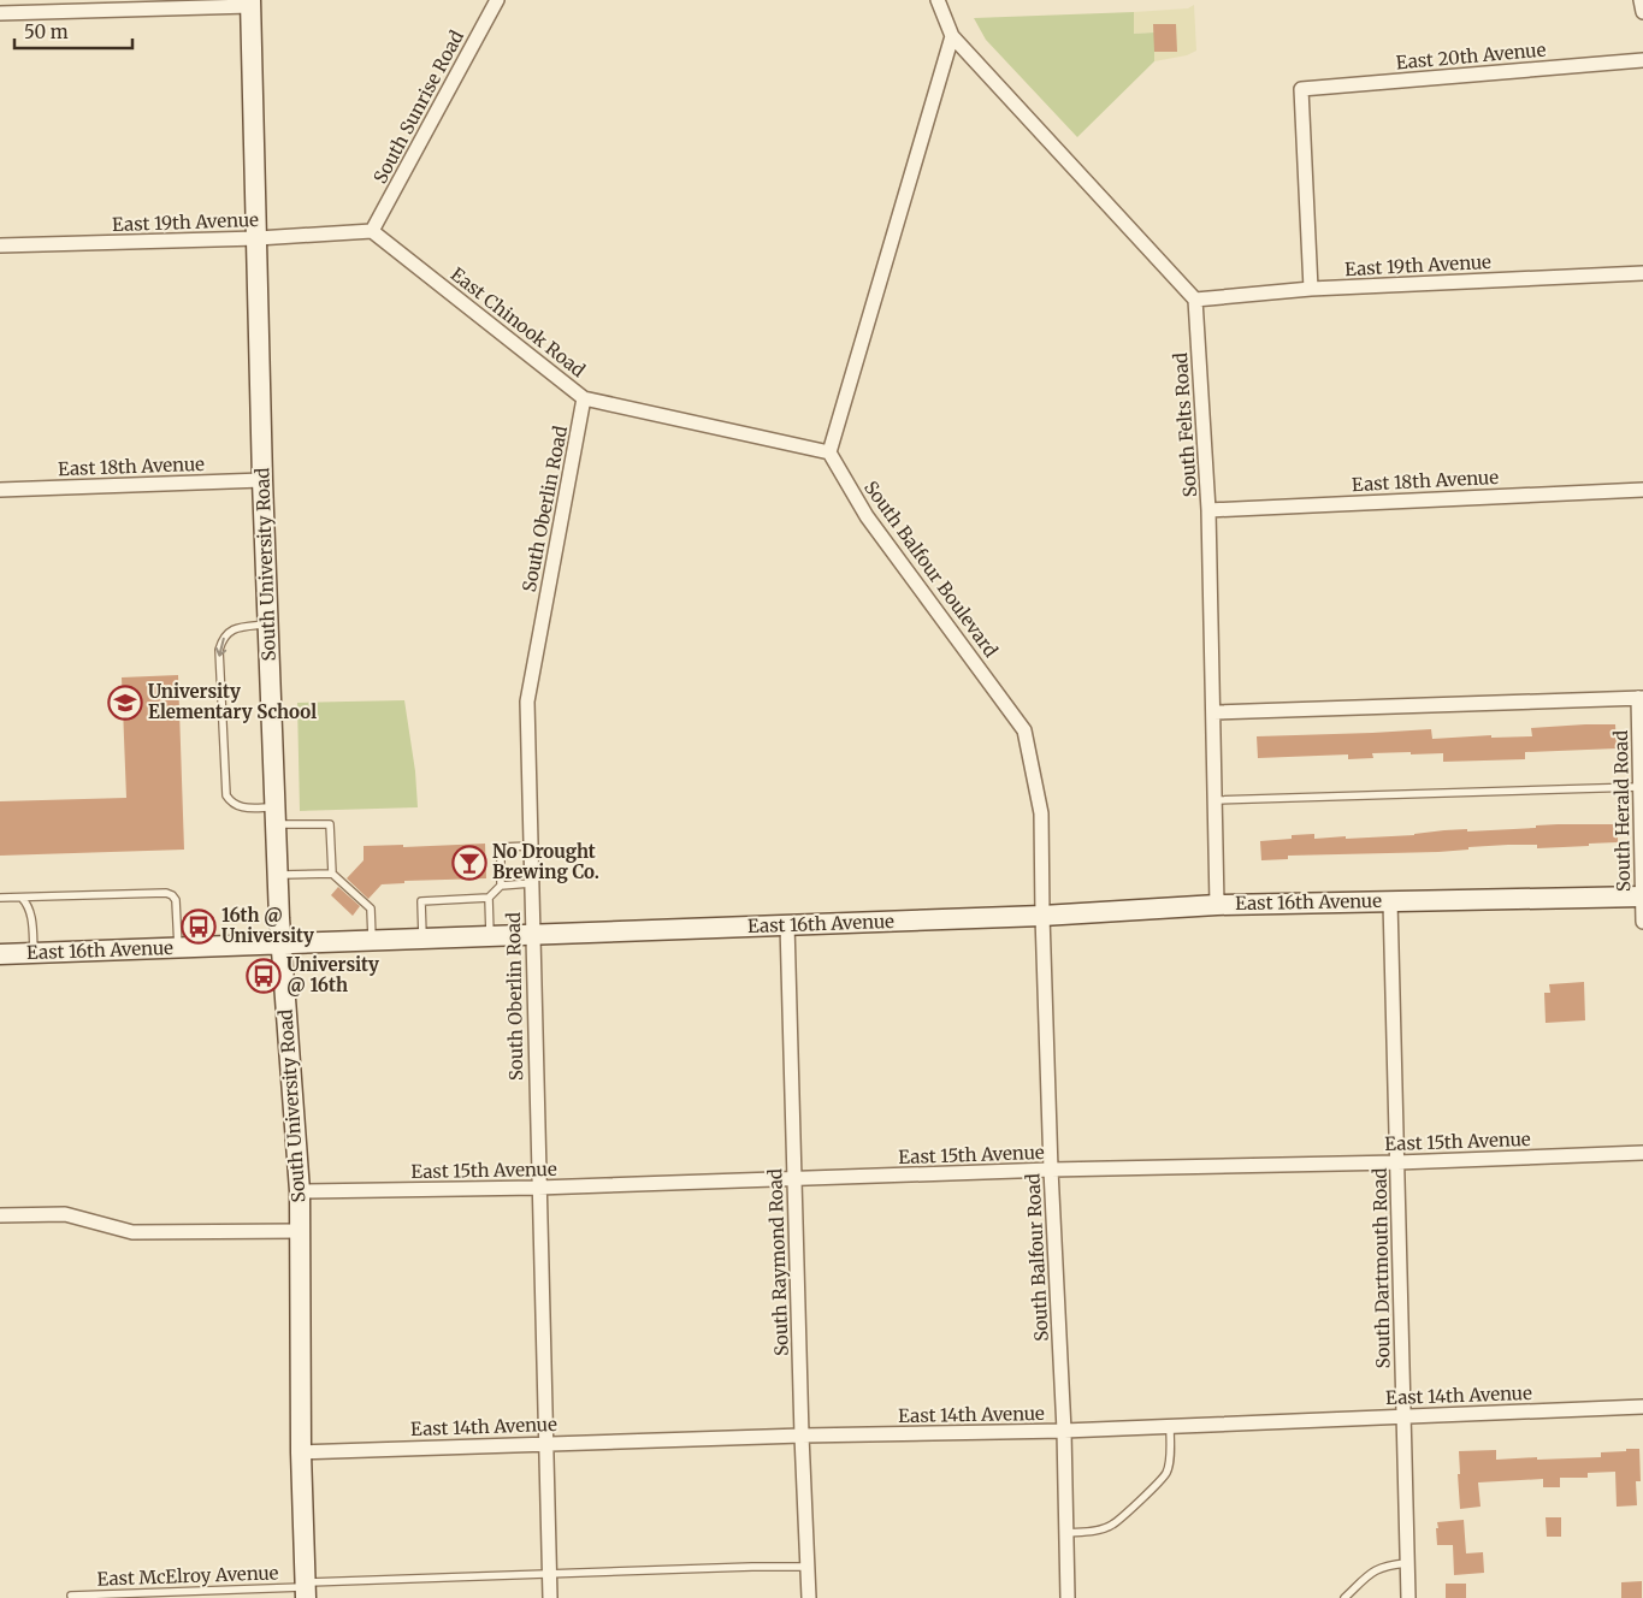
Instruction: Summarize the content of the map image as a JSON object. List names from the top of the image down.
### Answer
{
  "streets": {
    "main road": ["South University Road", "East 16th Avenue"],
    "street": [
      "East 20th Avenue",
      "South Sunrise Road",
      "East 19th Avenue",
      "East Chinook Road",
      "South Felts Road",
      "East 18th Avenue",
      "South Oberlin Road",
      "South Balfour Boulevard",
      "South Herald Road",
      "East 15th Avenue",
      "South Balfour Road",
      "South Raymond Road",
      "South Dartmouth Road",
      "East 14th Avenue"
    ],
    "lane": ["East McElroy Avenue"]
  },
  "crossings": [
    ["East 20th Avenue", "East 19th Avenue"],
    ["South Sunrise Road", "East 19th Avenue"],
    ["South Sunrise Road", "East Chinook Road"],
    ["East 19th Avenue", "East Chinook Road"],
    ["East 19th Avenue", "South Felts Road"],
    ["East 19th Avenue", "South University Road"],
    ["East Chinook Road", "South Oberlin Road"],
    ["East Chinook Road", "South Balfour Boulevard"],
    ["South Felts Road", "East 18th Avenue"],
    ["South Felts Road", "East 16th Avenue"],
    ["East 18th Avenue", "South University Road"],
    ["South Oberlin Road", "East 16th Avenue"],
    ["South Oberlin Road", "East 15th Avenue"],
    ["South Oberlin Road", "East 14th Avenue"],
    ["South Oberlin Road", "East McElroy Avenue"],
    ["South University Road", "East 16th Avenue"],
    ["South University Road", "East 15th Avenue"],
    ["South University Road", "East 14th Avenue"],
    ["South University Road", "East McElroy Avenue"],
    ["South Balfour Boulevard", "East 16th Avenue"],
    ["South Balfour Boulevard", "South Balfour Road"],
    ["South Herald Road", "East 16th Avenue"],
    ["East 16th Avenue", "South Balfour Road"],
    ["East 16th Avenue", "South Raymond Road"],
    ["East 16th Avenue", "South Dartmouth Road"],
    ["East 15th Avenue", "South Balfour Road"],
    ["East 15th Avenue", "South Raymond Road"],
    ["East 15th Avenue", "South Dartmouth Road"],
    ["South Balfour Road", "East 14th Avenue"],
    ["South Raymond Road", "East 14th Avenue"],
    ["South Raymond Road", "East McElroy Avenue"],
    ["South Dartmouth Road", "East 14th Avenue"]
  ],
  "places": {
    "school or university": ["University Elementary School"],
    "bar": ["No Drought Brewing Co."],
    "bus stop": ["16th @ University", "University @ 16th"]
  },
  "scale_bar": "50 m"
}
